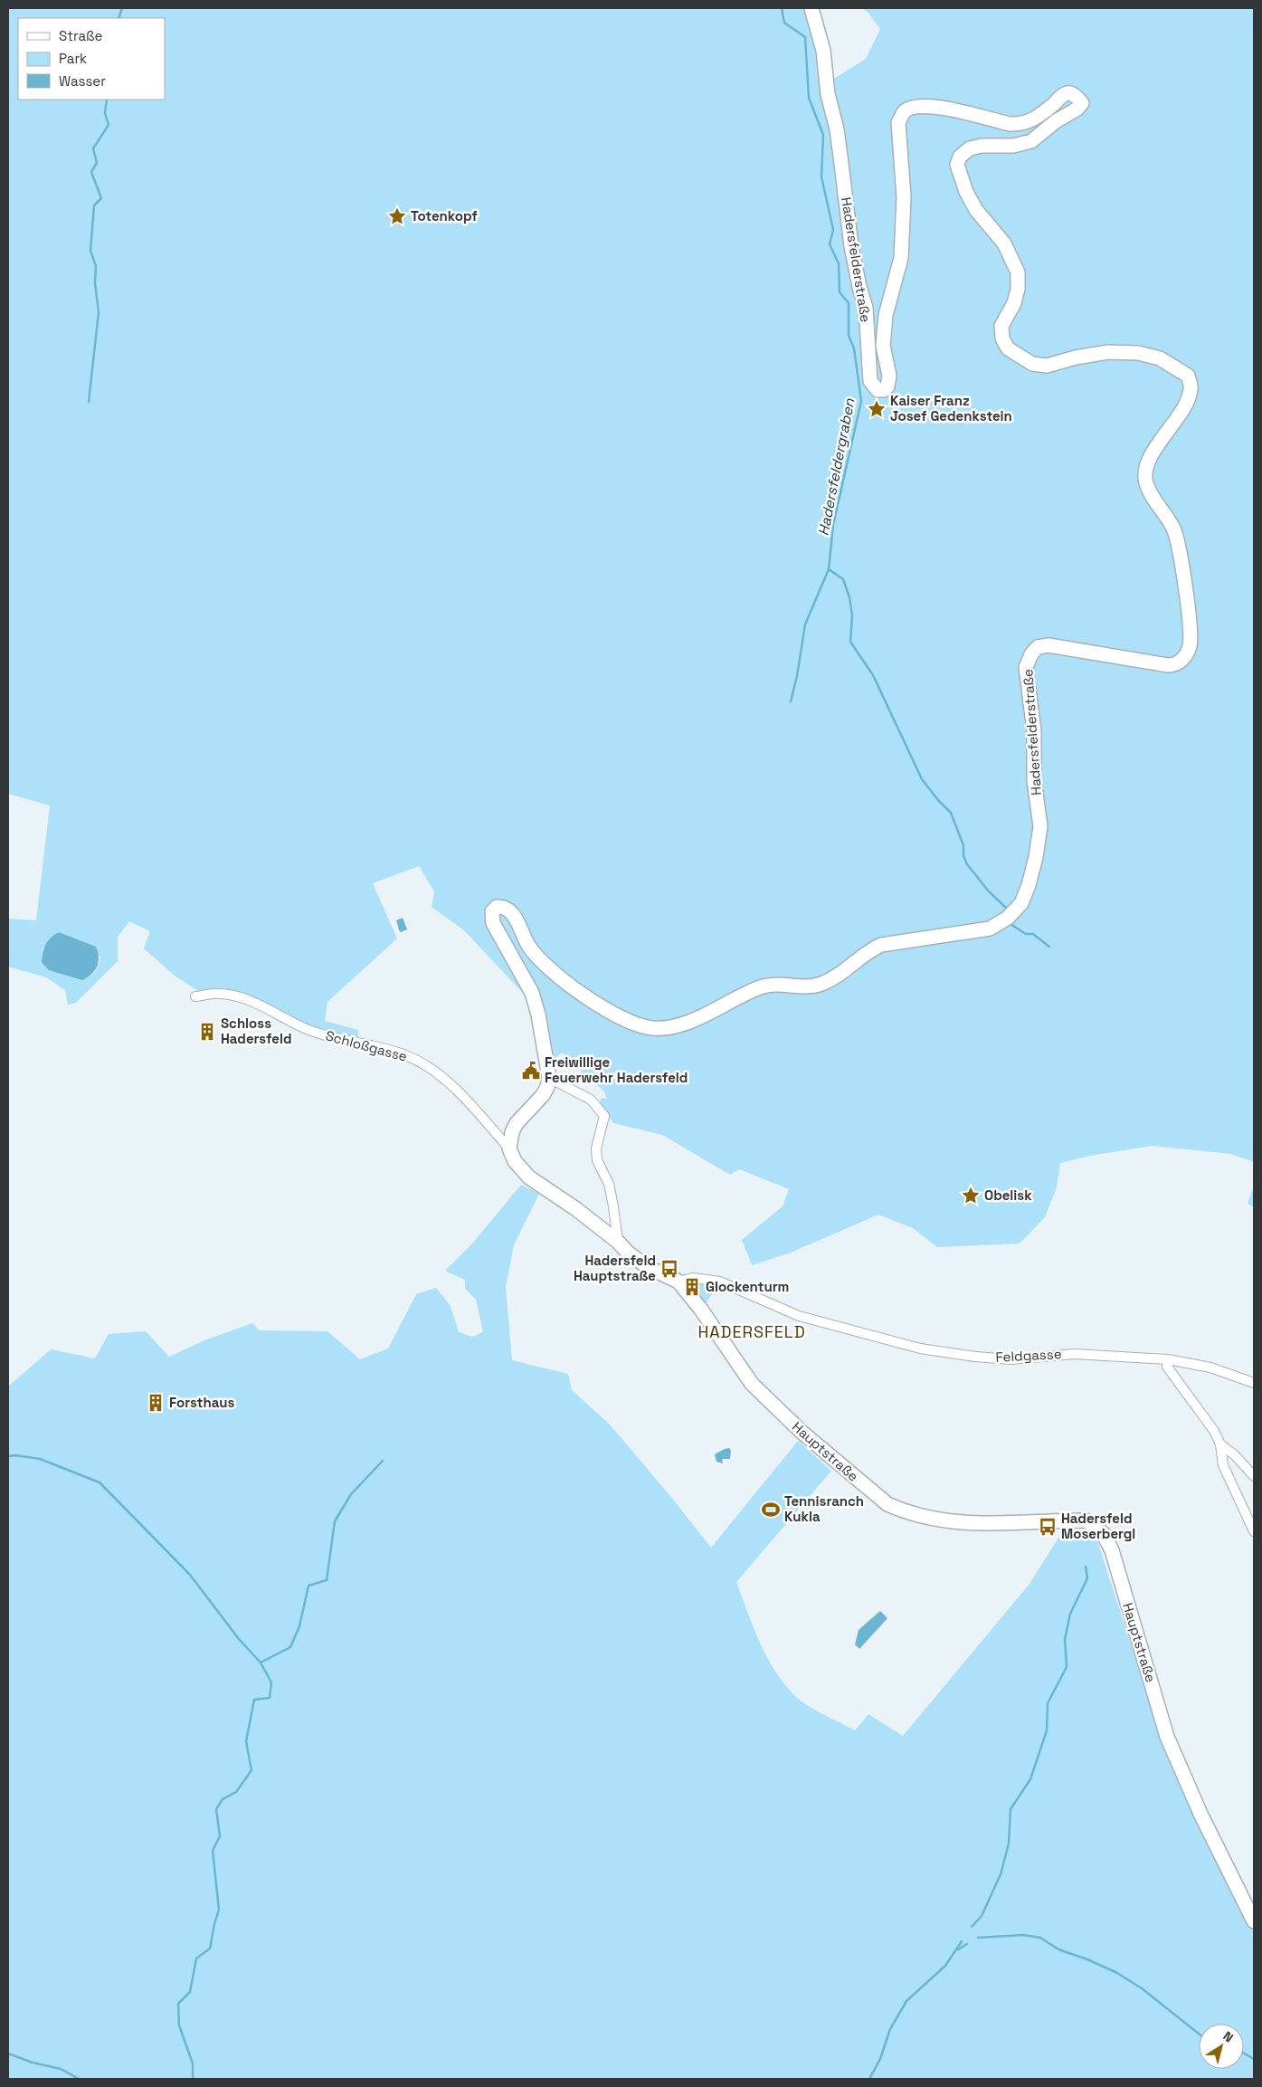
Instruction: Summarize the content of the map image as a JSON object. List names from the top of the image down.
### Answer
{
  "streets": {
    "street": [
      "Hadersfelderstraße",
      "Schloßgasse",
      "Feldgasse",
      "Hauptstraße"
    ]
  },
  "crossings": [
    ["Schloßgasse", "Hauptstraße"],
    ["Feldgasse", "Hauptstraße"]
  ],
  "districts": ["HADERSFELD"],
  "water": ["Hadersfeldergraben"],
  "places": {
    "place": ["Totenkopf", "Kaiser Franz Josef Gedenkstein", "Obelisk"],
    "building": ["Schloss Hadersfeld", "Glockenturm", "Forsthaus"],
    "public building": ["Freiwillige Feuerwehr Hadersfeld"],
    "bus stop": ["Hadersfeld Hauptstraße", "Hadersfeld Moserbergl"],
    "sports": ["Tennisranch Kukla"]
  },
  "legend": ["Straße", "Park", "Wasser"],
  "north": "top right"
}
